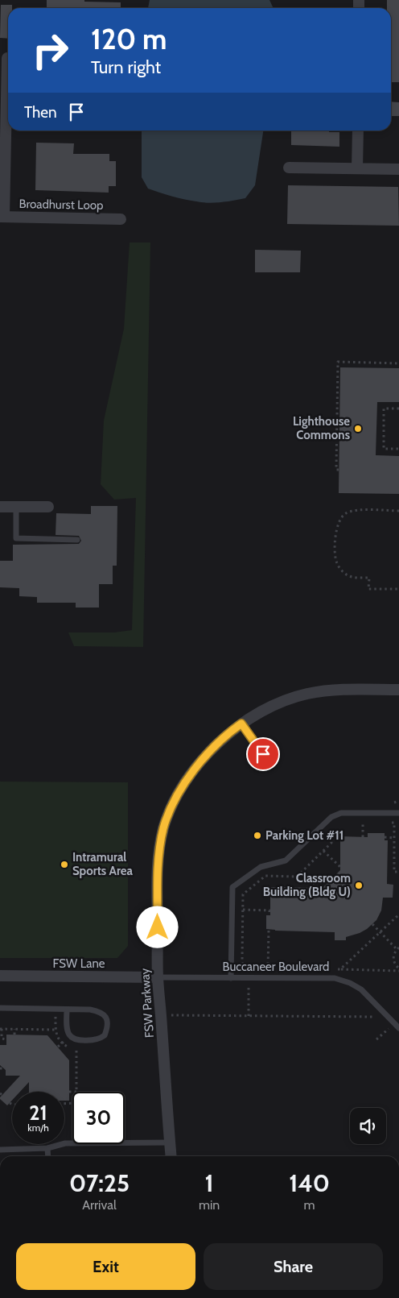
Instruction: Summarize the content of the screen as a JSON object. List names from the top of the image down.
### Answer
{
  "streets": {
    "street": ["Broadhurst Loop", "FSW Lane", "FSW Parkway"],
    "lane": ["Buccaneer Boulevard"]
  },
  "crossings": [
    ["FSW Lane", "Buccaneer Boulevard"],
    ["FSW Lane", "FSW Parkway"],
    ["Buccaneer Boulevard", "FSW Parkway"]
  ],
  "places": [
    "Lighthouse Commons",
    "Parking Lot #11",
    "Intramural Sports Area",
    "Classroom Building (Bldg U)"
  ],
  "page": {
    "turn": ["120 m", "Turn right"],
    "then": "Then",
    "speed": "21 km/h",
    "limit": "30",
    "eta": [
      "07:25",
      "Arrival",
      "1",
      "min",
      "140",
      "m"
    ],
    "buttons": ["Exit", "Share"]
  }
}
